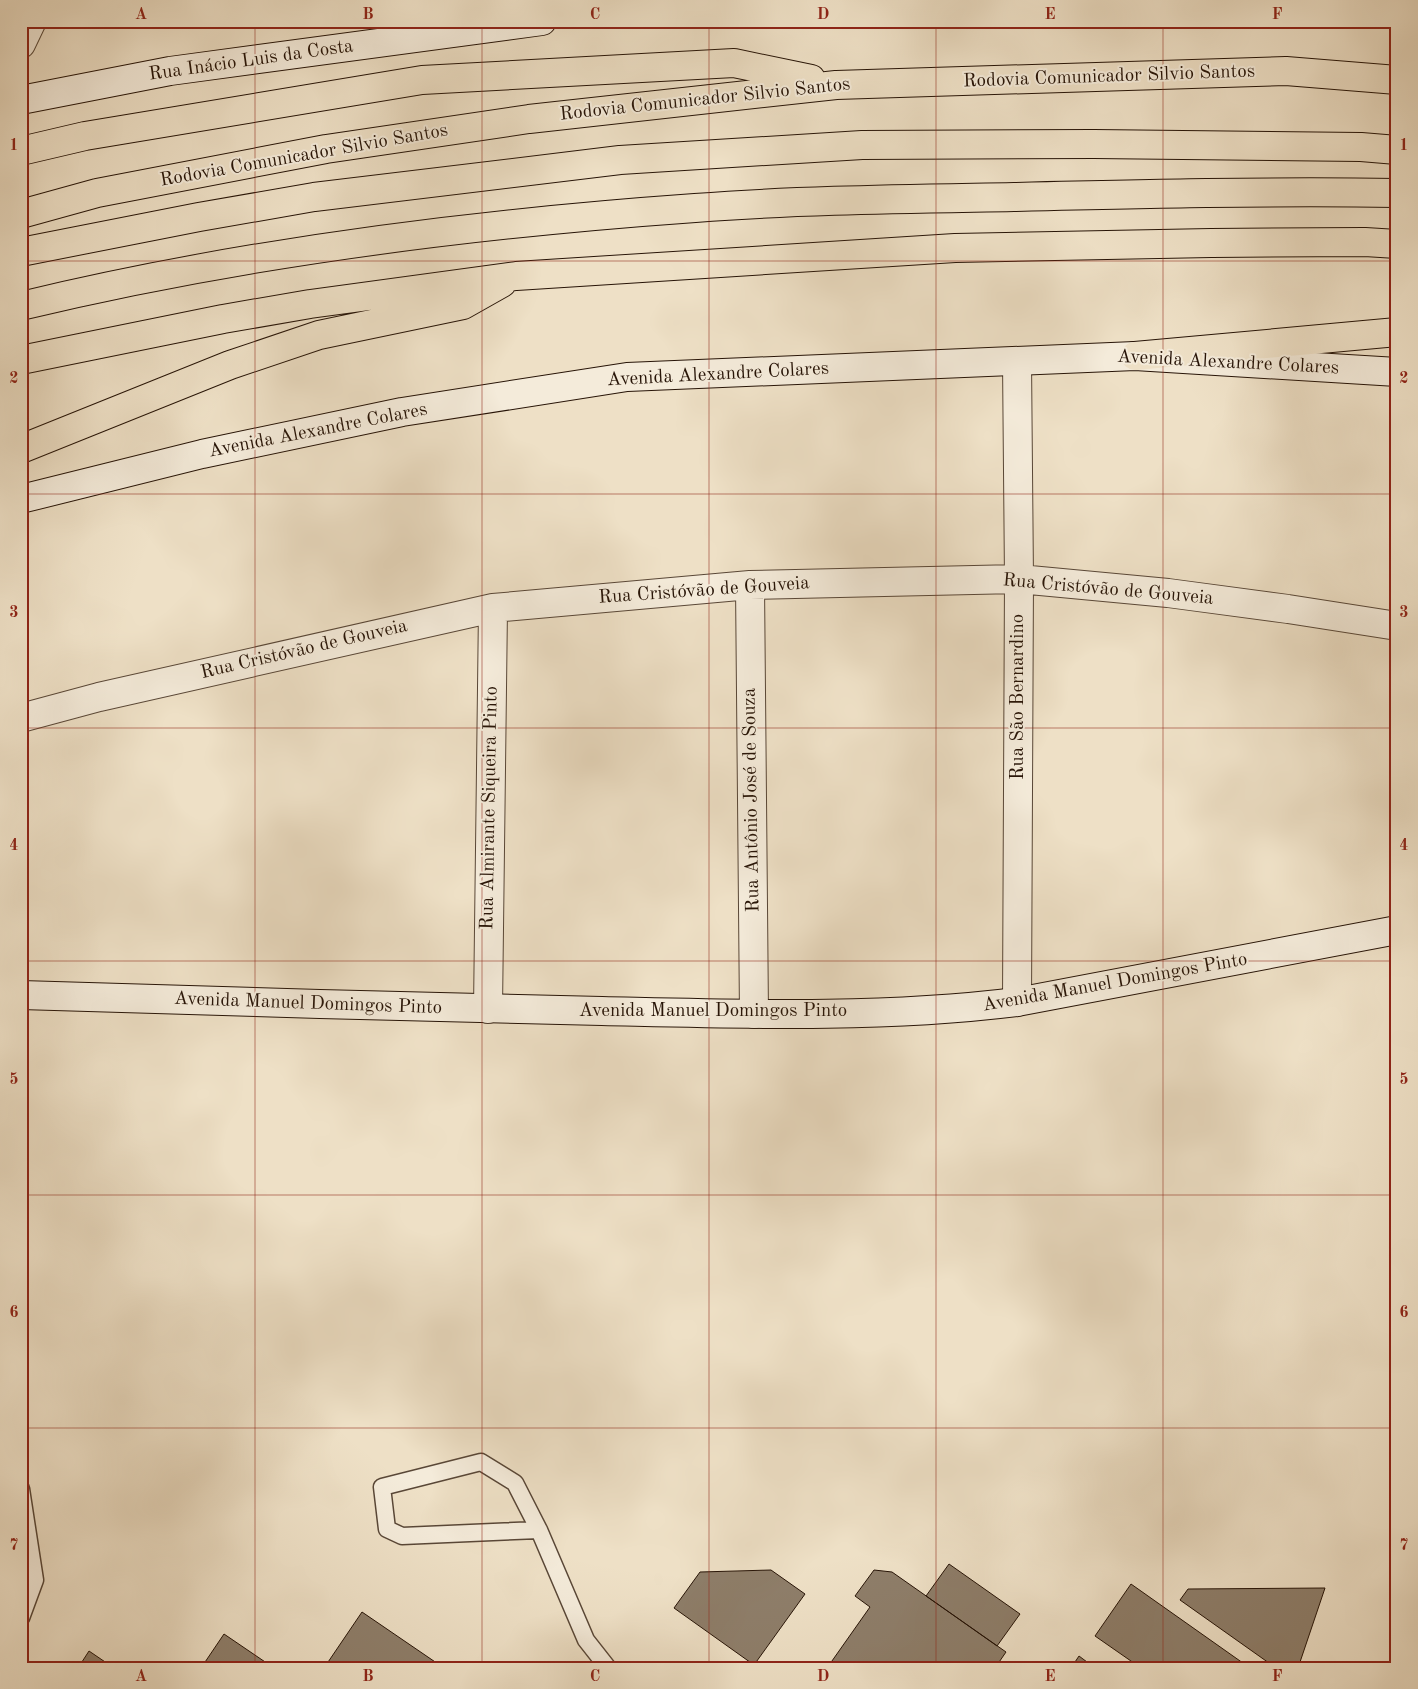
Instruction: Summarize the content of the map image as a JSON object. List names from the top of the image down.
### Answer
{
  "streets": {
    "highway": ["Rodovia Comunicador Silvio Santos"],
    "street": [
      "Rua Inácio Luis da Costa",
      "Avenida Alexandre Colares",
      "Rua Cristóvão de Gouveia",
      "Rua São Bernardino",
      "Rua Antônio José de Souza",
      "Rua Almirante Siqueira Pinto",
      "Avenida Manuel Domingos Pinto"
    ]
  },
  "crossings": [
    ["Avenida Alexandre Colares", "Rua São Bernardino"],
    ["Rua Cristóvão de Gouveia", "Rua São Bernardino"],
    ["Rua Cristóvão de Gouveia", "Rua Antônio José de Souza"],
    ["Rua Cristóvão de Gouveia", "Rua Almirante Siqueira Pinto"],
    ["Rua São Bernardino", "Avenida Manuel Domingos Pinto"],
    ["Rua Antônio José de Souza", "Avenida Manuel Domingos Pinto"],
    ["Rua Almirante Siqueira Pinto", "Avenida Manuel Domingos Pinto"]
  ],
  "grid": {
    "columns": [
      "A",
      "B",
      "C",
      "D",
      "E",
      "F"
    ],
    "rows": [
      "1",
      "2",
      "3",
      "4",
      "5",
      "6",
      "7"
    ]
  }
}
